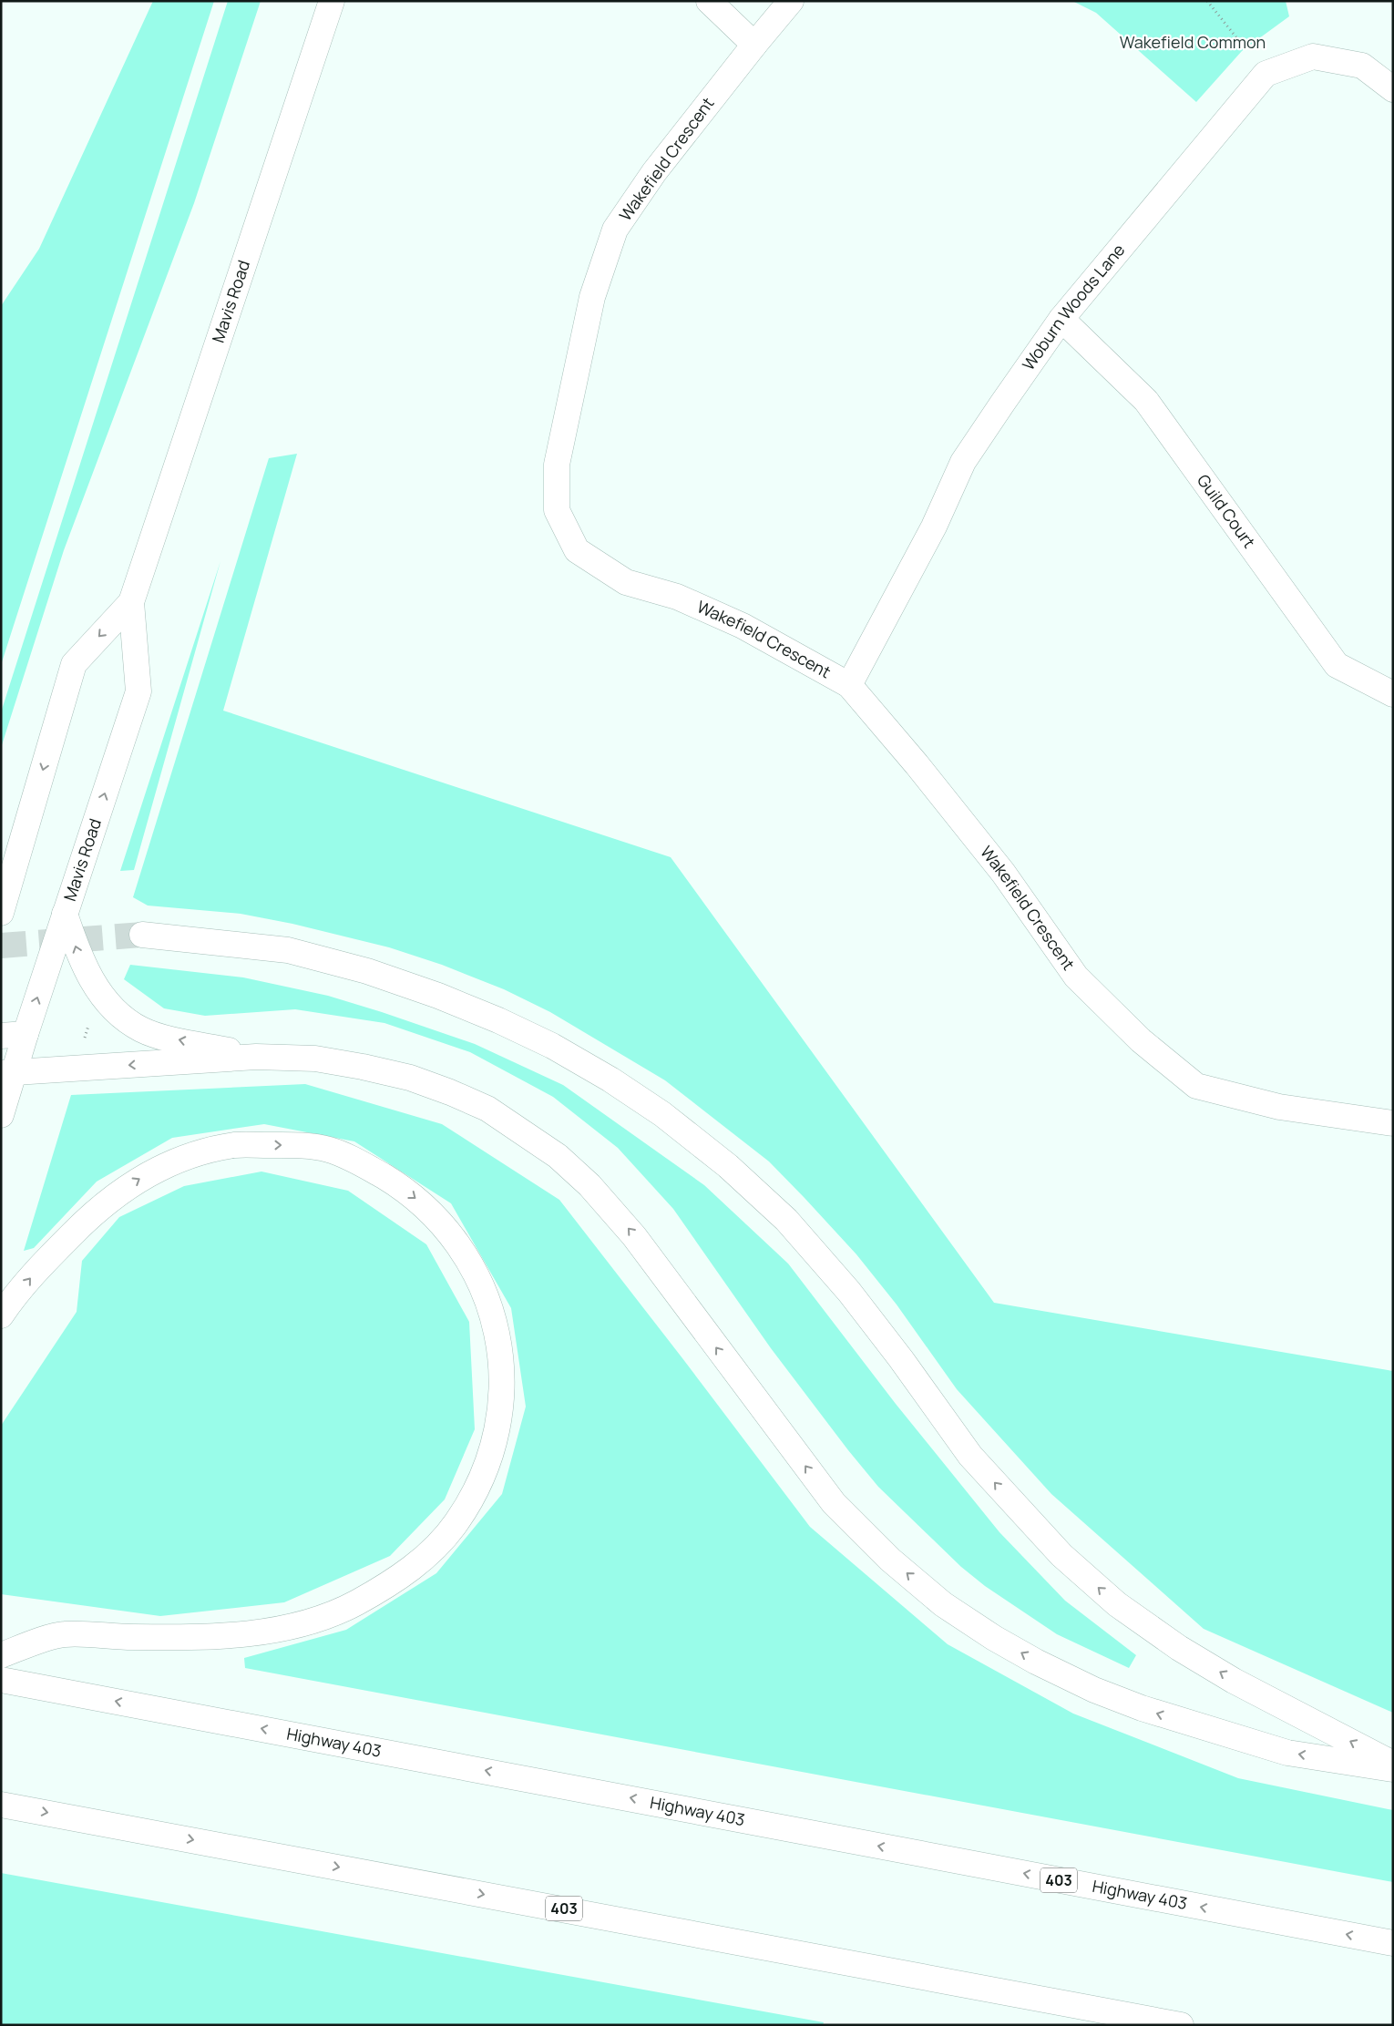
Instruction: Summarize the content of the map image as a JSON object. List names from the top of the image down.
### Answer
{
  "streets": {
    "main road": [
      "Wakefield Crescent",
      "Mavis Road",
      "Woburn Woods Lane",
      "Guild Court",
      "Highway 403",
      "403"
    ]
  },
  "crossings": [
    ["Wakefield Crescent", "Woburn Woods Lane"],
    ["Woburn Woods Lane", "Guild Court"]
  ],
  "parks": ["Wakefield Common"]
}
